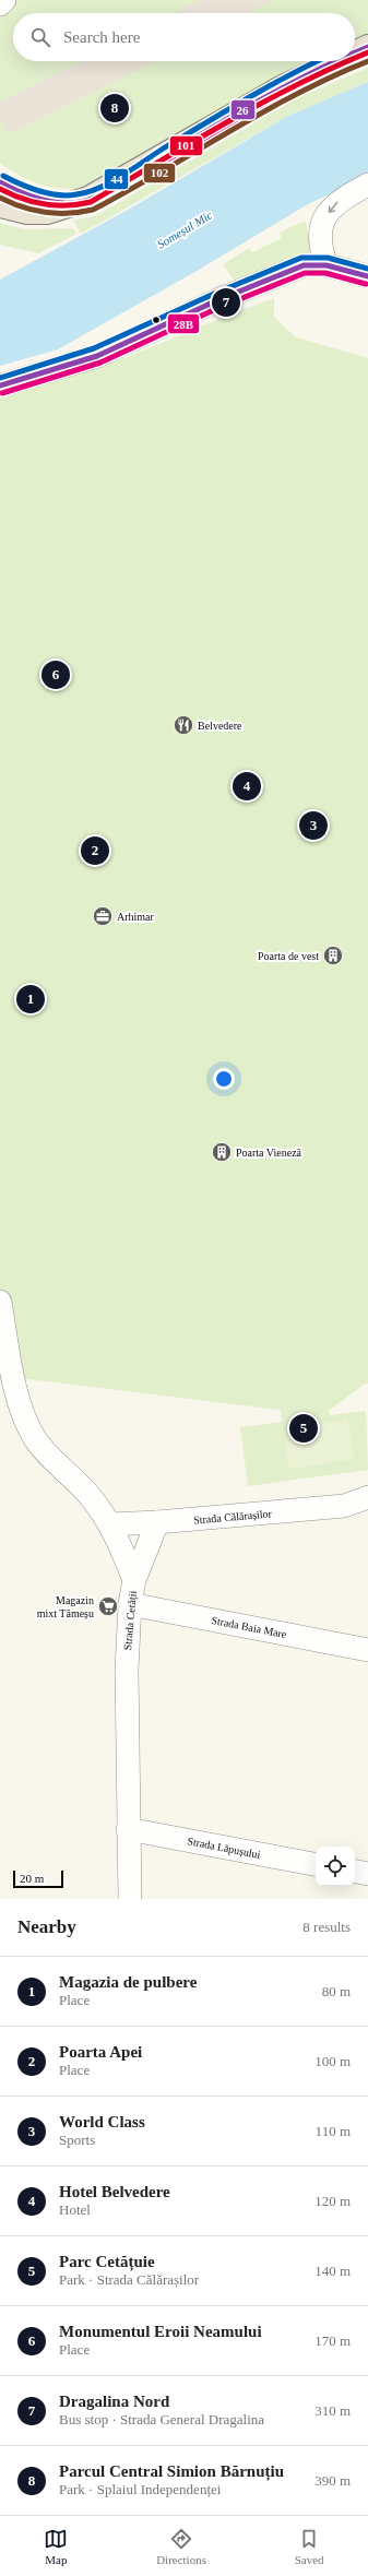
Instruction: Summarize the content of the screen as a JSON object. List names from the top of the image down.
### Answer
{
  "streets": {
    "street": [
      "Strada Călărașilor",
      "Strada Cetății",
      "Strada Baia Mare",
      "Strada Lăpușului"
    ]
  },
  "crossings": [
    ["Strada Călărașilor", "Strada Cetății"],
    ["Strada Cetății", "Strada Baia Mare"],
    ["Strada Cetății", "Strada Lăpușului"]
  ],
  "water": ["Someșul Mic"],
  "places": {
    "restaurant": ["Belvedere"],
    "office": ["Arhimar"],
    "building": ["Poarta de vest", "Poarta Vieneză"],
    "supermarket": ["Magazin mixt Tămeșu"]
  },
  "lines": [
    "transit line 26",
    "transit line 101",
    "transit line 28B",
    "transit line 102",
    "transit line 44"
  ],
  "scale_bar": "20 m",
  "page": {
    "search": "Search here",
    "pins": [
      "8",
      "7",
      "6",
      "4",
      "3",
      "2",
      "1",
      "5"
    ],
    "scale": "20 m",
    "heading": ["Nearby", "8 results"],
    "list": [
      {
        "mark": "1",
        "name": "Magazia de pulbere",
        "note": "Place",
        "value": "80 m"
      },
      {
        "mark": "2",
        "name": "Poarta Apei",
        "note": "Place",
        "value": "100 m"
      },
      {
        "mark": "3",
        "name": "World Class",
        "note": "Sports",
        "value": "110 m"
      },
      {
        "mark": "4",
        "name": "Hotel Belvedere",
        "note": "Hotel",
        "value": "120 m"
      },
      {
        "mark": "5",
        "name": "Parc Cetățuie",
        "note": "Park · Strada Călărașilor",
        "value": "140 m"
      },
      {
        "mark": "6",
        "name": "Monumentul Eroii Neamului",
        "note": "Place",
        "value": "170 m"
      },
      {
        "mark": "7",
        "name": "Dragalina Nord",
        "note": "Bus stop · Strada General Dragalina",
        "value": "310 m"
      },
      {
        "mark": "8",
        "name": "Parcul Central Simion Bărnuțiu",
        "note": "Park · Splaiul Independenței",
        "value": "390 m"
      }
    ],
    "nav": ["Map", "Directions", "Saved"]
  }
}
